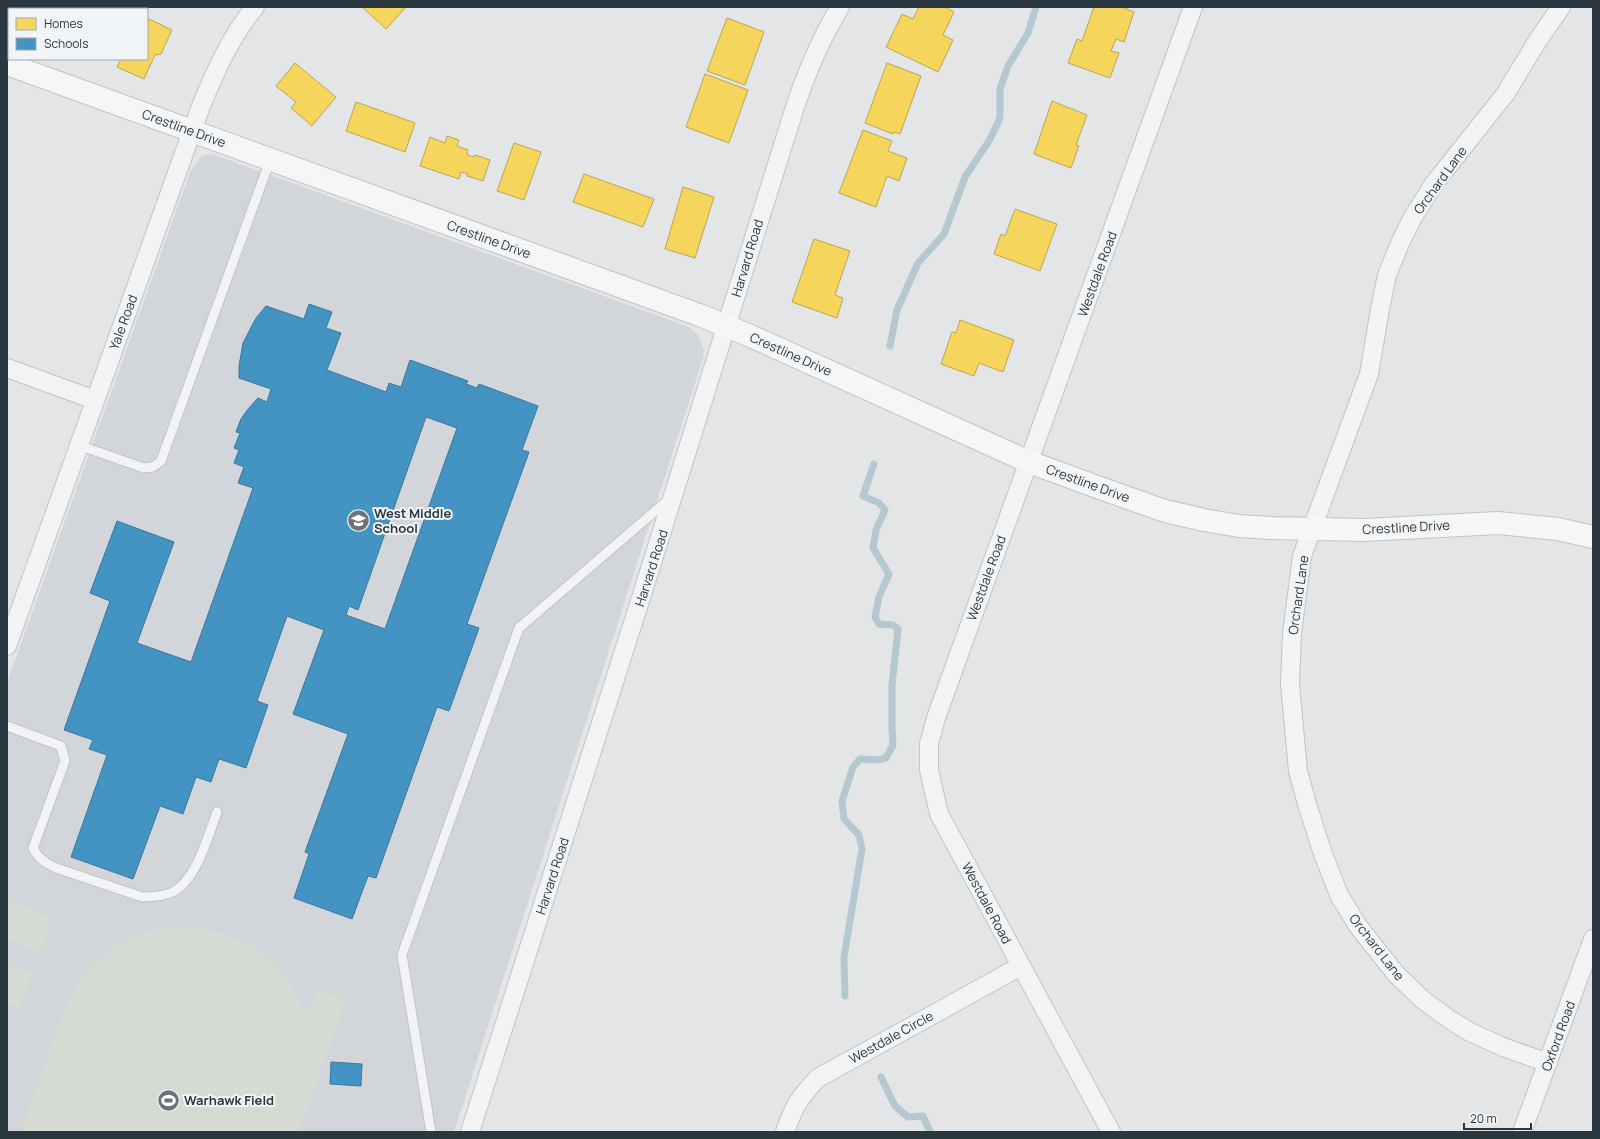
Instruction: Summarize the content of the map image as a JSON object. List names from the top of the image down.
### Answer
{
  "streets": {
    "street": [
      "Crestline Drive",
      "Orchard Lane",
      "Harvard Road",
      "Westdale Road",
      "Yale Road",
      "Oxford Road",
      "Westdale Circle"
    ]
  },
  "crossings": [
    ["Crestline Drive", "Orchard Lane"],
    ["Crestline Drive", "Harvard Road"],
    ["Crestline Drive", "Westdale Road"],
    ["Crestline Drive", "Yale Road"],
    ["Orchard Lane", "Oxford Road"],
    ["Westdale Road", "Westdale Circle"]
  ],
  "places": {
    "school or university": ["West Middle School"],
    "sports": ["Warhawk Field"]
  },
  "legend": ["Homes", "Schools"],
  "scale_bar": "20 m"
}
